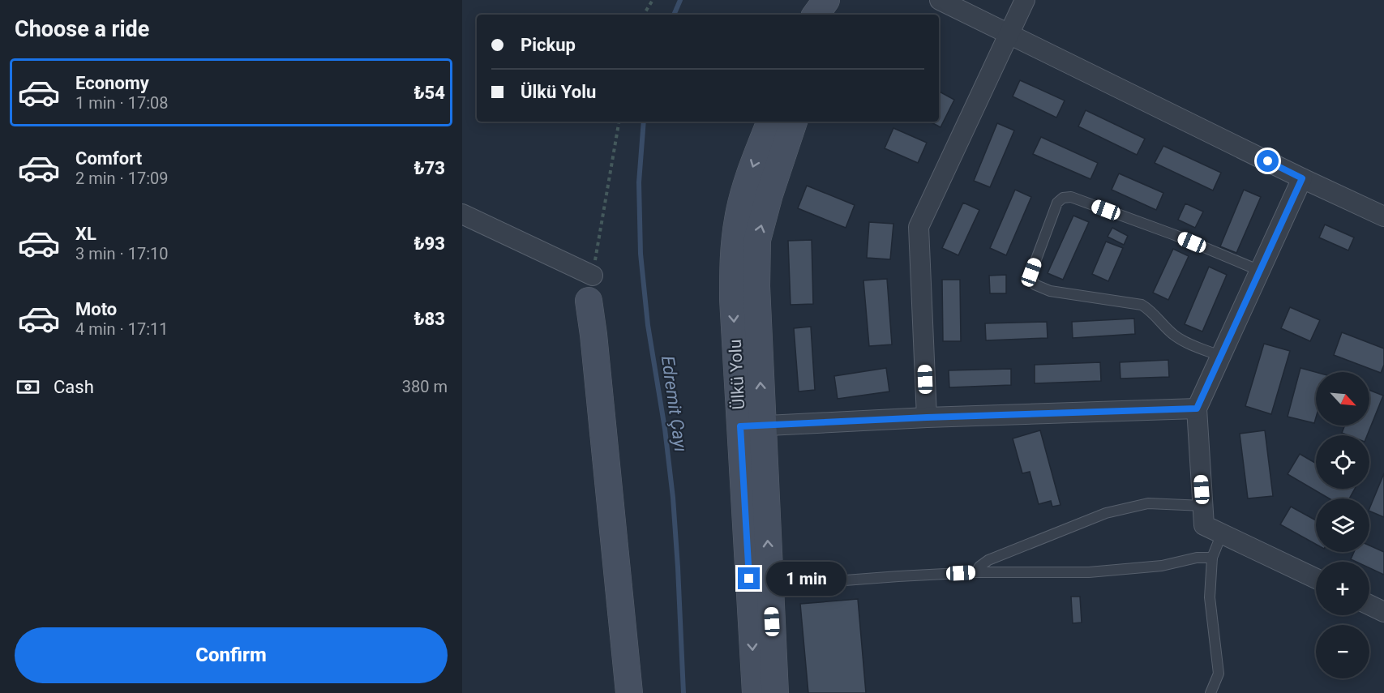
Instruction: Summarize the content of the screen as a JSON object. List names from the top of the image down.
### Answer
{
  "streets": {
    "main road": ["Ülkü Yolu"]
  },
  "water": ["Edremit Çayı"],
  "north": "bottom right",
  "page": {
    "heading": "Choose a ride",
    "banner": ["Pickup", "Ülkü Yolu"],
    "list": [
      {
        "name": "Economy",
        "note": "1 min · 17:08",
        "value": "₺54"
      },
      {
        "name": "Comfort",
        "note": "2 min · 17:09",
        "value": "₺73"
      },
      {
        "name": "XL",
        "note": "3 min · 17:10",
        "value": "₺93"
      },
      {
        "name": "Moto",
        "note": "4 min · 17:11",
        "value": "₺83"
      }
    ],
    "pay": ["Cash", "380 m"],
    "map_buttons": ["+", "−"],
    "bubble": "1 min",
    "buttons": "Confirm"
  }
}
